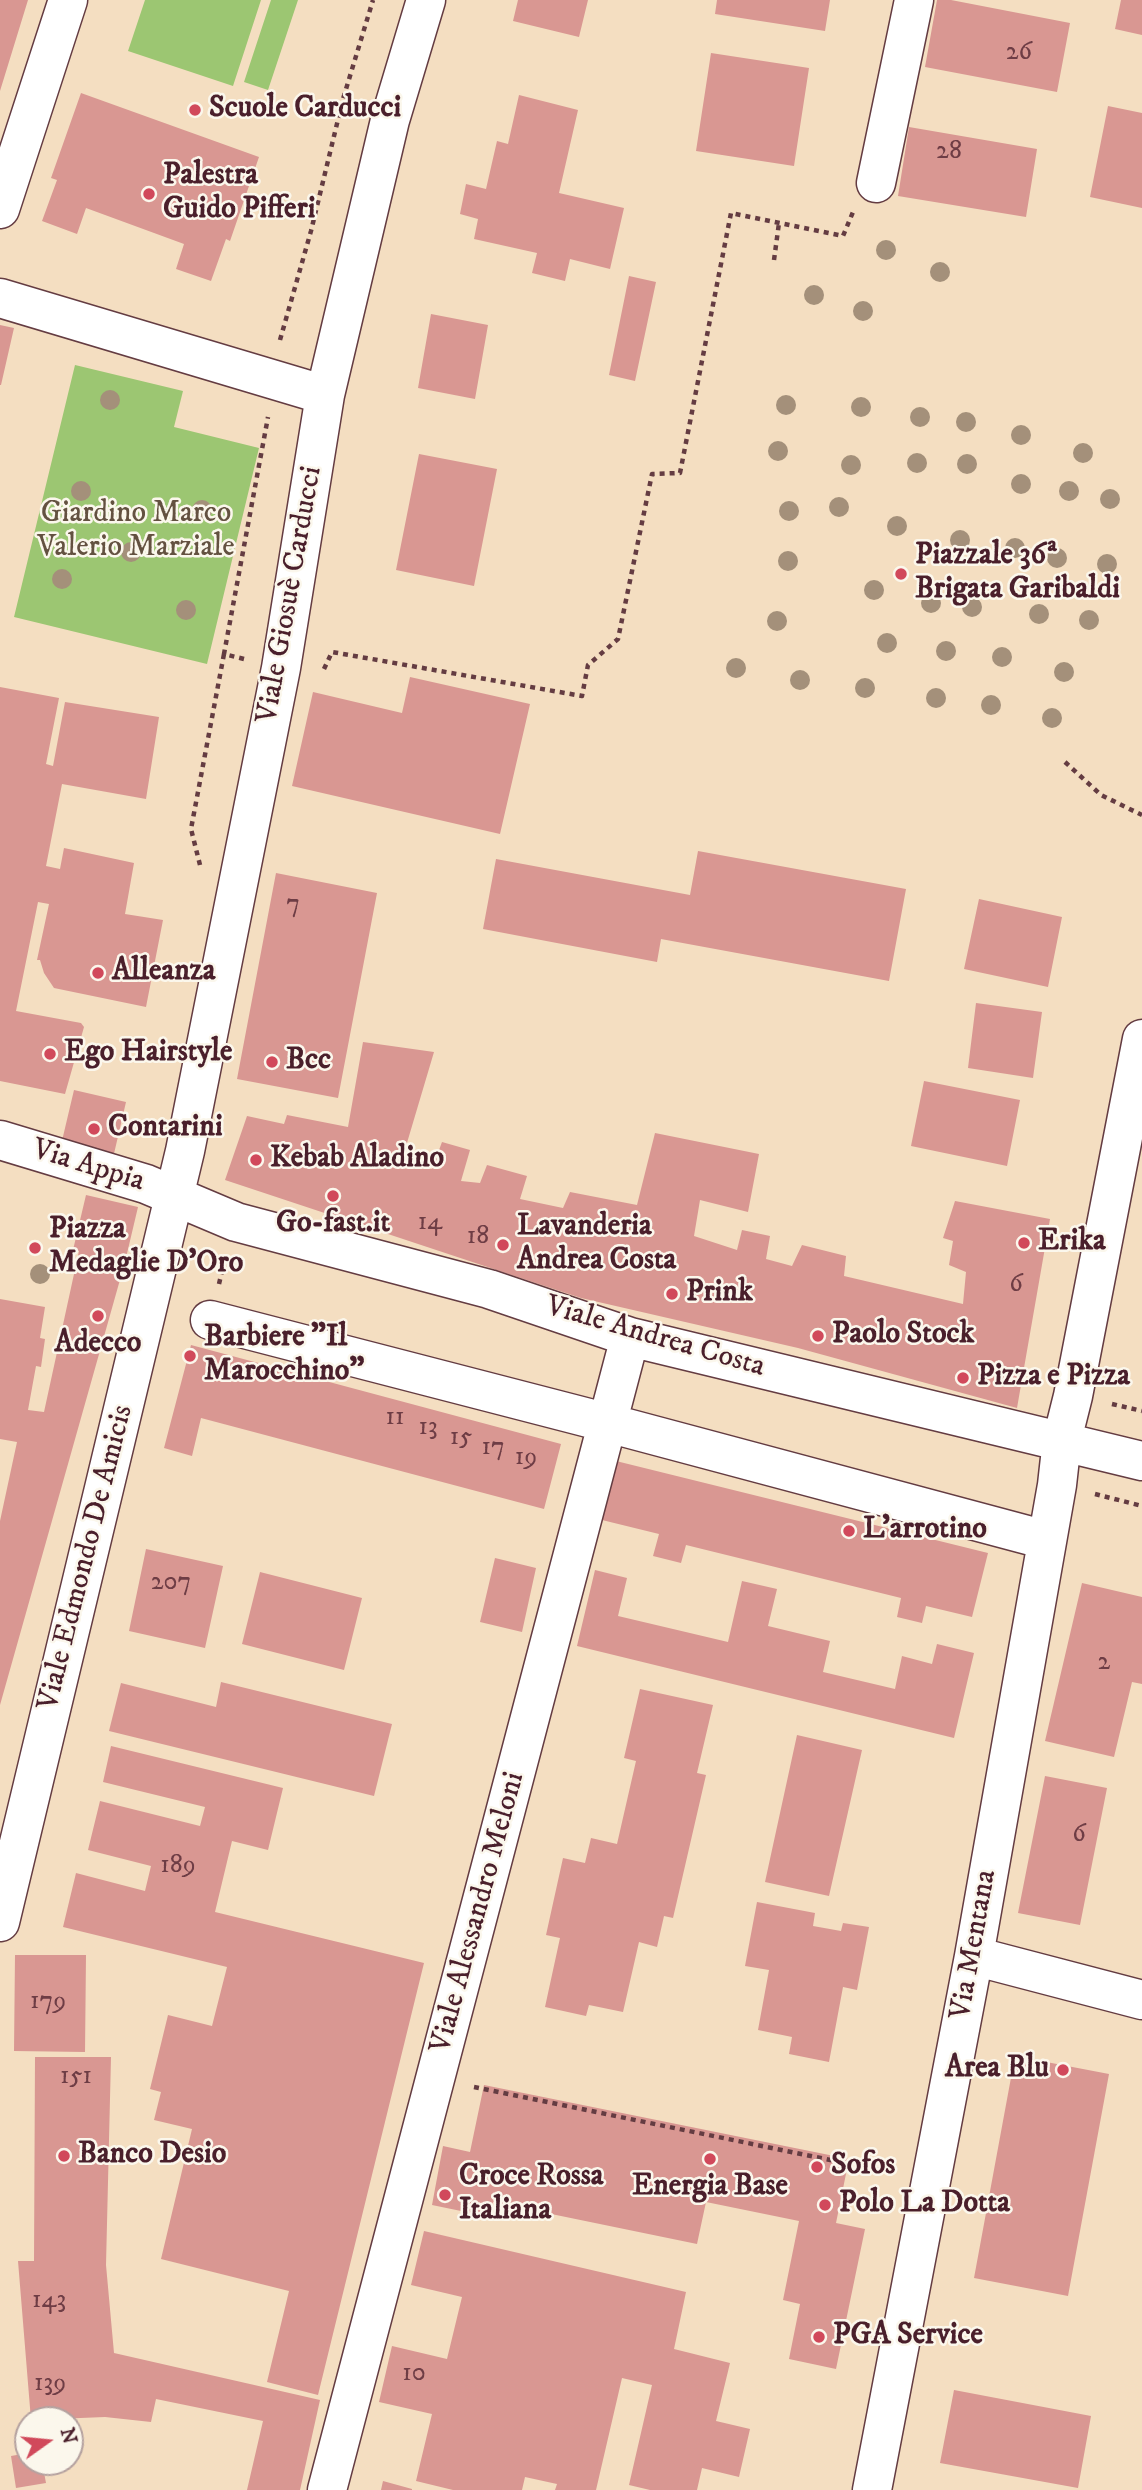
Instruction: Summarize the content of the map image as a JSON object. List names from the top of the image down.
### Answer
{
  "streets": {
    "street": [
      "Viale Giosuè Carducci",
      "Via Appia",
      "Viale Andrea Costa",
      "Viale Edmondo De Amicis",
      "Viale Alessandro Meloni",
      "Via Mentana"
    ]
  },
  "crossings": [
    ["Viale Giosuè Carducci", "Via Appia"],
    ["Viale Giosuè Carducci", "Viale Andrea Costa"],
    ["Viale Giosuè Carducci", "Viale Edmondo De Amicis"],
    ["Via Appia", "Viale Andrea Costa"],
    ["Via Appia", "Viale Edmondo De Amicis"],
    ["Viale Andrea Costa", "Viale Edmondo De Amicis"],
    ["Viale Andrea Costa", "Viale Alessandro Meloni"],
    ["Viale Andrea Costa", "Via Mentana"]
  ],
  "parks": ["Giardino Marco Valerio Marziale"],
  "places": [
    "Scuole Carducci",
    "Palestra Guido Pifferi",
    "Piazzale 36ª Brigata Garibaldi",
    "Alleanza",
    "Ego Hairstyle",
    "Bcc",
    "Contarini",
    "Kebab Aladino",
    "Go-fast.it",
    "Erika",
    "Lavanderia Andrea Costa",
    "Piazza Medaglie D'Oro",
    "Prink",
    "Adecco",
    "Paolo Stock",
    "Barbiere \"Il Marocchino\"",
    "Pizza e Pizza",
    "L'arrotino",
    "Area Blu",
    "Banco Desio",
    "Energia Base",
    "Sofos",
    "Croce Rossa Italiana",
    "Polo La Dotta",
    "PGA Service"
  ],
  "house_numbers": [
    "26",
    "28",
    "7",
    "14",
    "18",
    "6",
    "11",
    "13",
    "15",
    "17",
    "19",
    "207",
    "2",
    "6",
    "189",
    "179",
    "151",
    "143",
    "10",
    "139"
  ],
  "north": "right"
}
